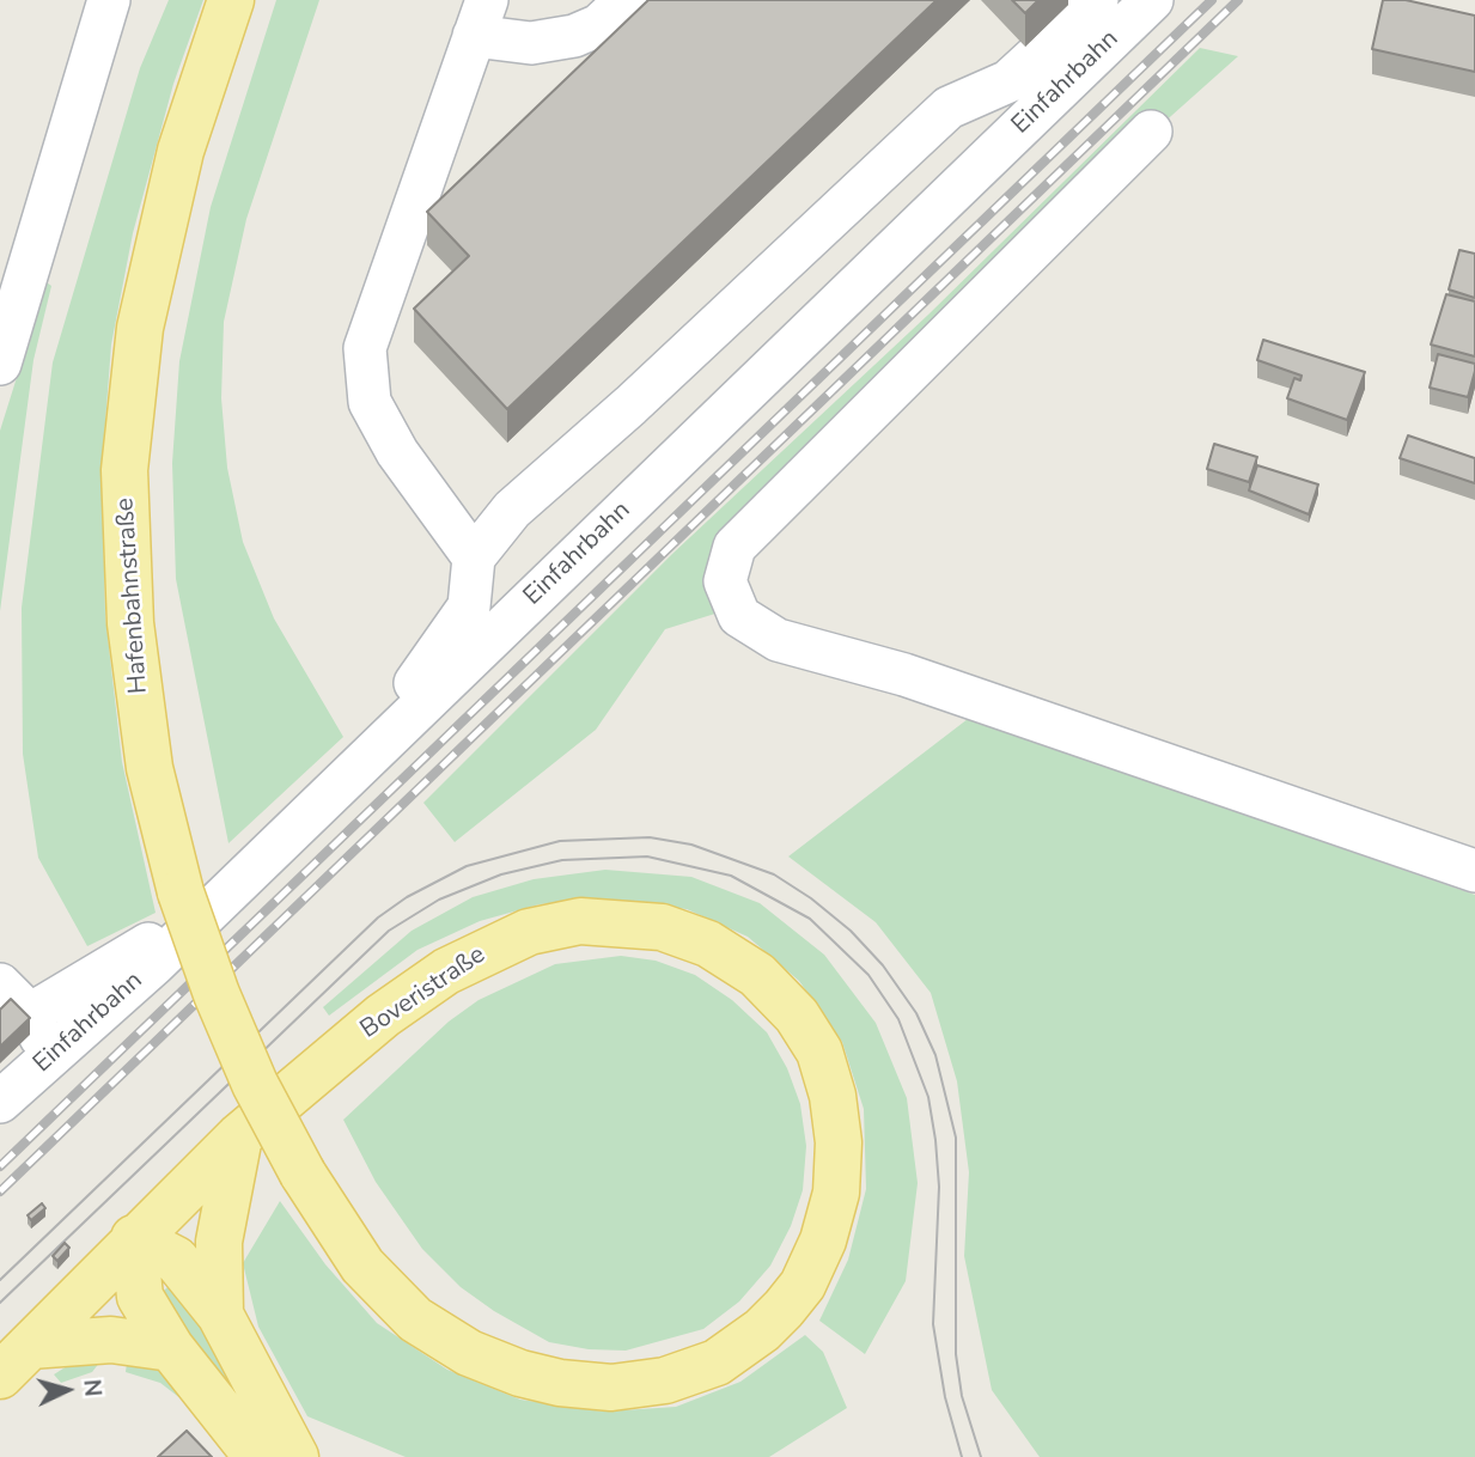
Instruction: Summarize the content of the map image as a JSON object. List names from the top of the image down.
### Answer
{
  "streets": {
    "main road": ["Hafenbahnstraße", "Boveristraße"],
    "lane": ["Einfahrbahn"]
  },
  "crossings": [
    ["Hafenbahnstraße", "Boveristraße"]
  ],
  "north": "right"
}
